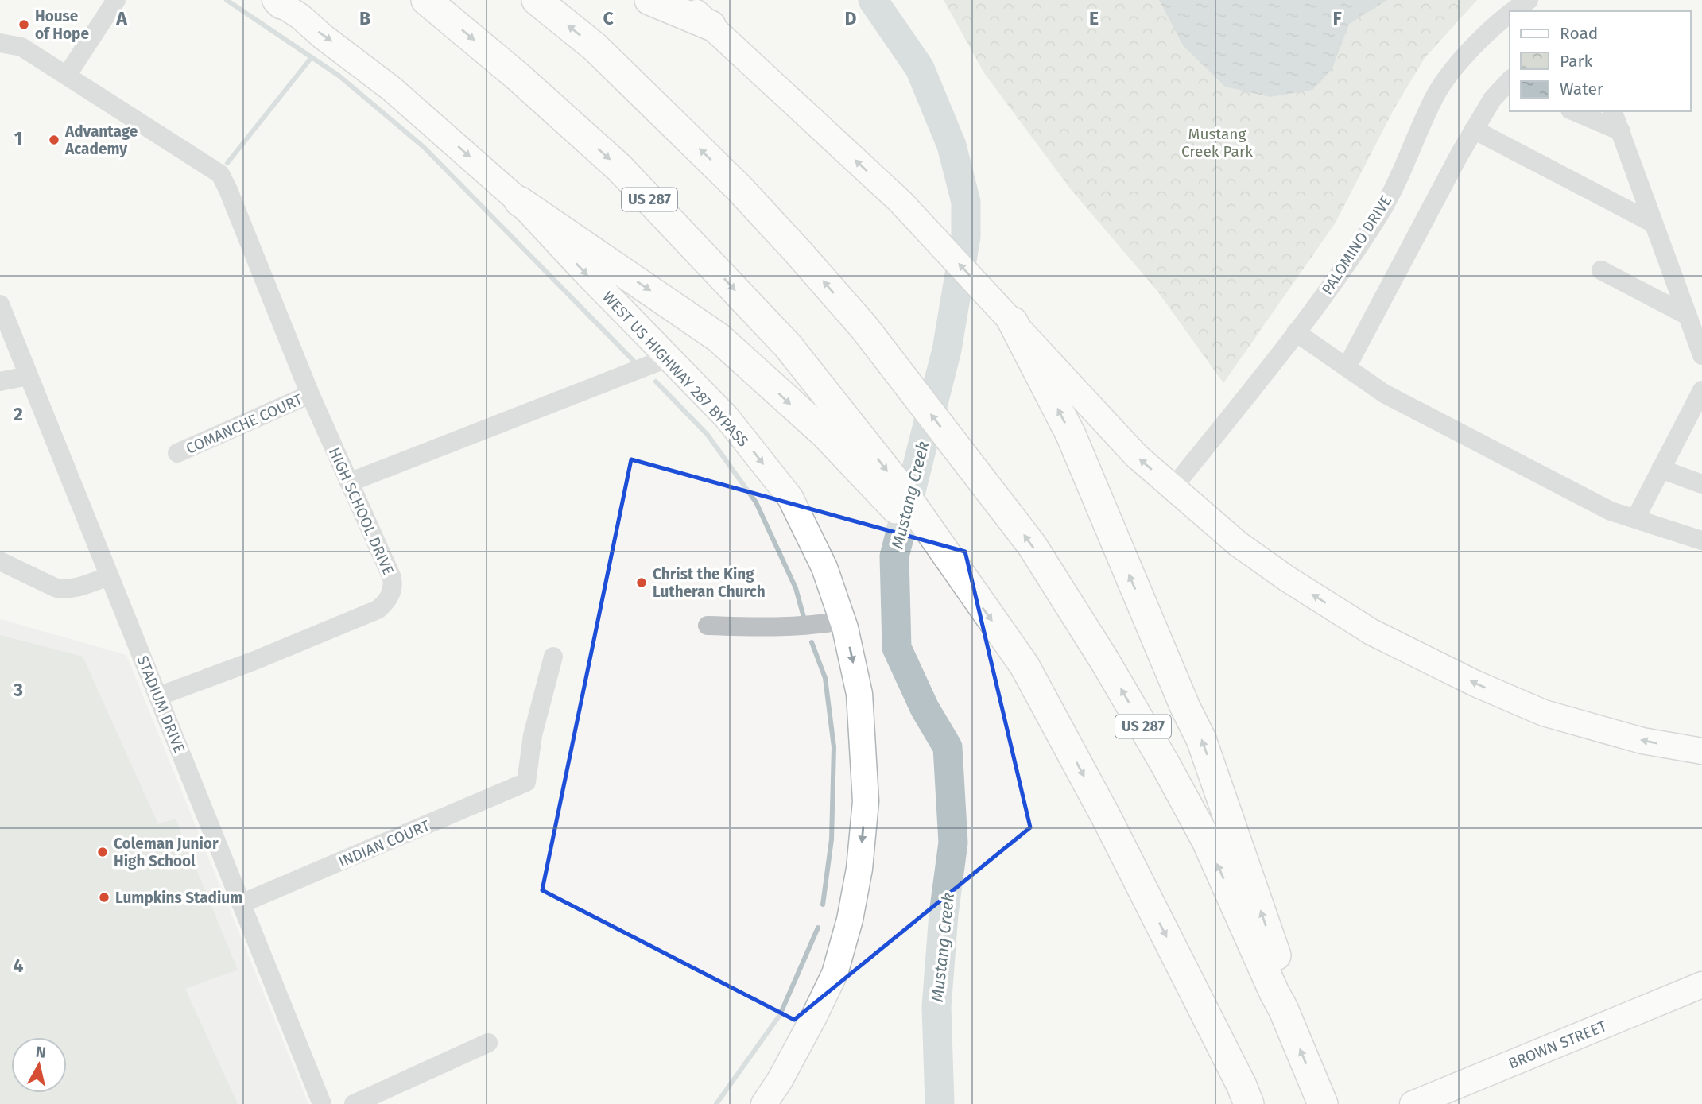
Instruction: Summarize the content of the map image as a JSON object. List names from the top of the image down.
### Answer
{
  "streets": {
    "highway": ["US 287"],
    "main road": ["WEST US HIGHWAY 287 BYPASS", "BROWN STREET"],
    "street": [
      "PALOMINO DRIVE",
      "COMANCHE COURT",
      "HIGH SCHOOL DRIVE",
      "STADIUM DRIVE",
      "INDIAN COURT"
    ]
  },
  "crossings": [
    ["COMANCHE COURT", "HIGH SCHOOL DRIVE"],
    ["HIGH SCHOOL DRIVE", "STADIUM DRIVE"],
    ["STADIUM DRIVE", "INDIAN COURT"]
  ],
  "one_way": ["WEST US HIGHWAY 287 BYPASS"],
  "water": ["Mustang Creek"],
  "parks": ["Mustang Creek Park"],
  "places": [
    "House of Hope",
    "Advantage Academy",
    "Christ the King Lutheran Church",
    "Coleman Junior High School",
    "Lumpkins Stadium"
  ],
  "legend": ["Road", "Park", "Water"],
  "north": "top",
  "grid": {
    "columns": [
      "A",
      "B",
      "C",
      "D",
      "E",
      "F"
    ],
    "rows": [
      "1",
      "2",
      "3",
      "4"
    ]
  }
}
